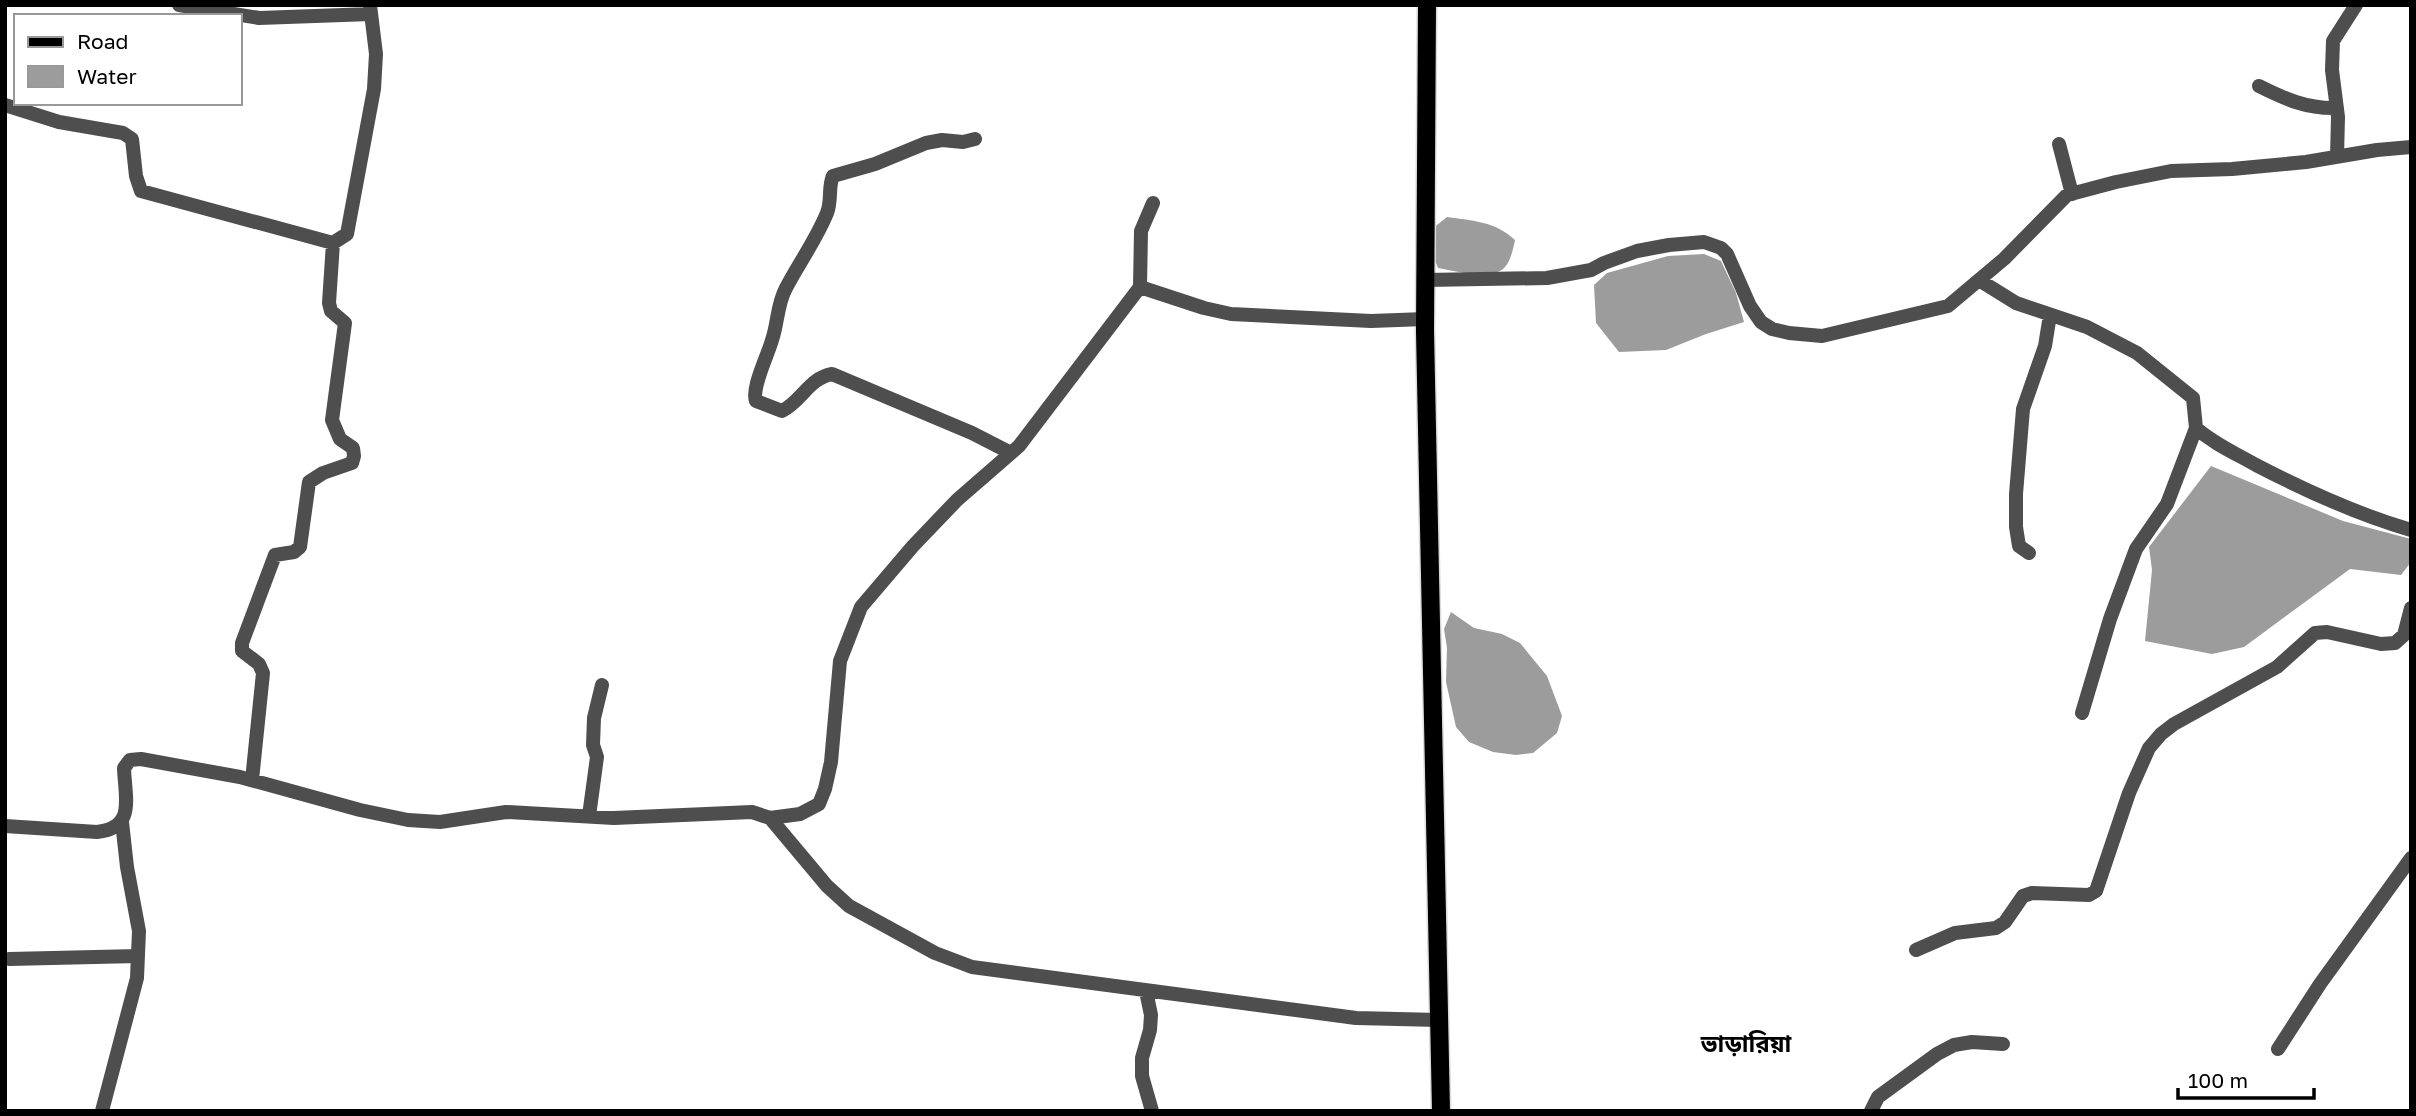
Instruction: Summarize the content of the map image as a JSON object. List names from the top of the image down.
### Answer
{
  "districts": ["ভাড়ারিয়া"],
  "legend": ["Road", "Water"],
  "scale_bar": "100 m"
}
